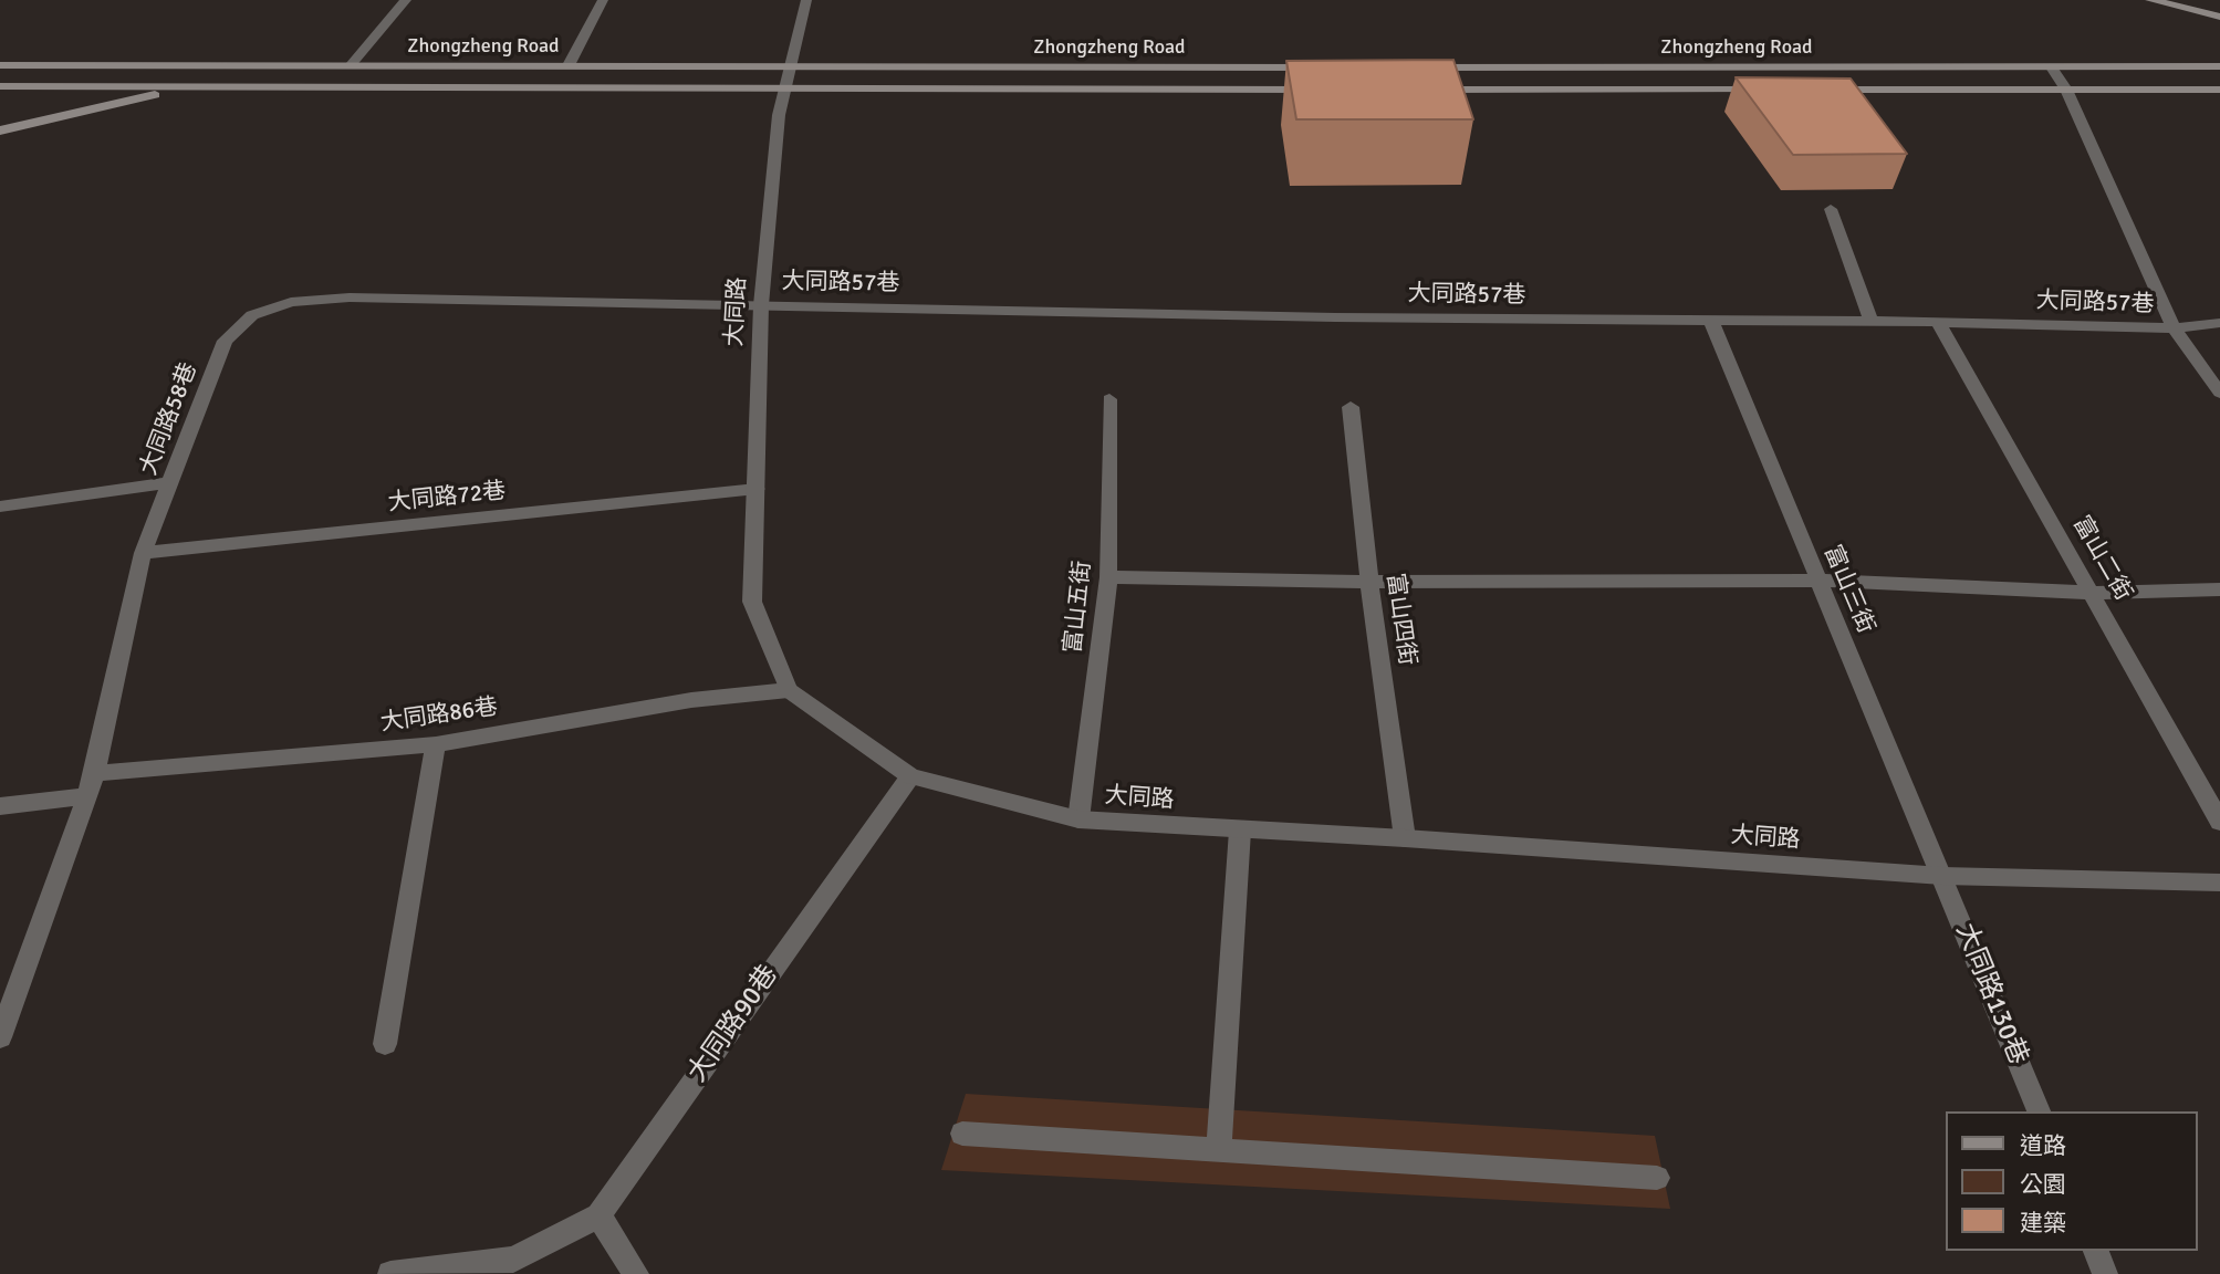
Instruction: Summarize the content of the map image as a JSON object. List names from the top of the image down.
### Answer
{
  "streets": {
    "main road": ["Zhongzheng Road"],
    "street": [
      "大同路57巷",
      "大同路",
      "大同路58巷",
      "大同路72巷",
      "富山二街",
      "富山三街",
      "富山五街",
      "富山四街",
      "大同路86巷",
      "大同路130巷",
      "大同路90巷"
    ]
  },
  "crossings": [
    ["Zhongzheng Road", "大同路"],
    ["大同路57巷", "大同路"],
    ["大同路57巷", "大同路58巷"],
    ["大同路57巷", "富山二街"],
    ["大同路57巷", "富山三街"],
    ["大同路", "大同路58巷"],
    ["大同路", "大同路72巷"],
    ["大同路", "富山三街"],
    ["大同路", "富山五街"],
    ["大同路", "富山四街"],
    ["大同路", "大同路86巷"],
    ["大同路", "大同路130巷"],
    ["大同路", "大同路90巷"],
    ["大同路58巷", "大同路72巷"],
    ["大同路58巷", "大同路86巷"],
    ["富山三街", "大同路130巷"]
  ],
  "legend": ["道路", "公園", "建築"]
}
